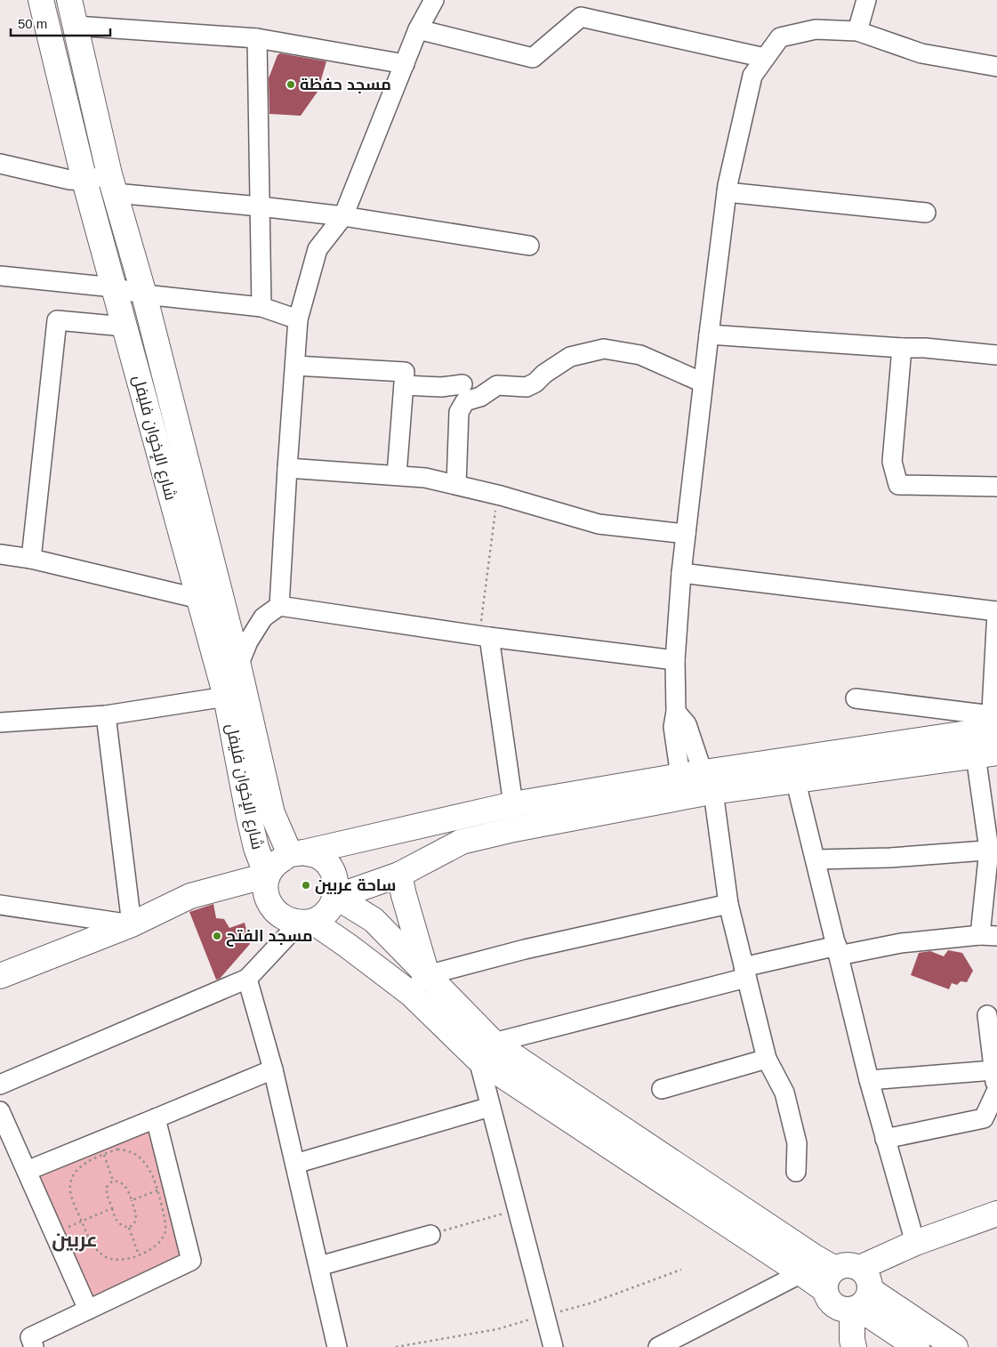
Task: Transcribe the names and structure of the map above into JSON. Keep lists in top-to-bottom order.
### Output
{
  "streets": {
    "main road": ["شارع الإخوان فليفل"]
  },
  "districts": ["عربين"],
  "places": ["مسجد حفظة", "ساحة عربين", "مسجد الفتح"],
  "scale_bar": "50 m"
}
